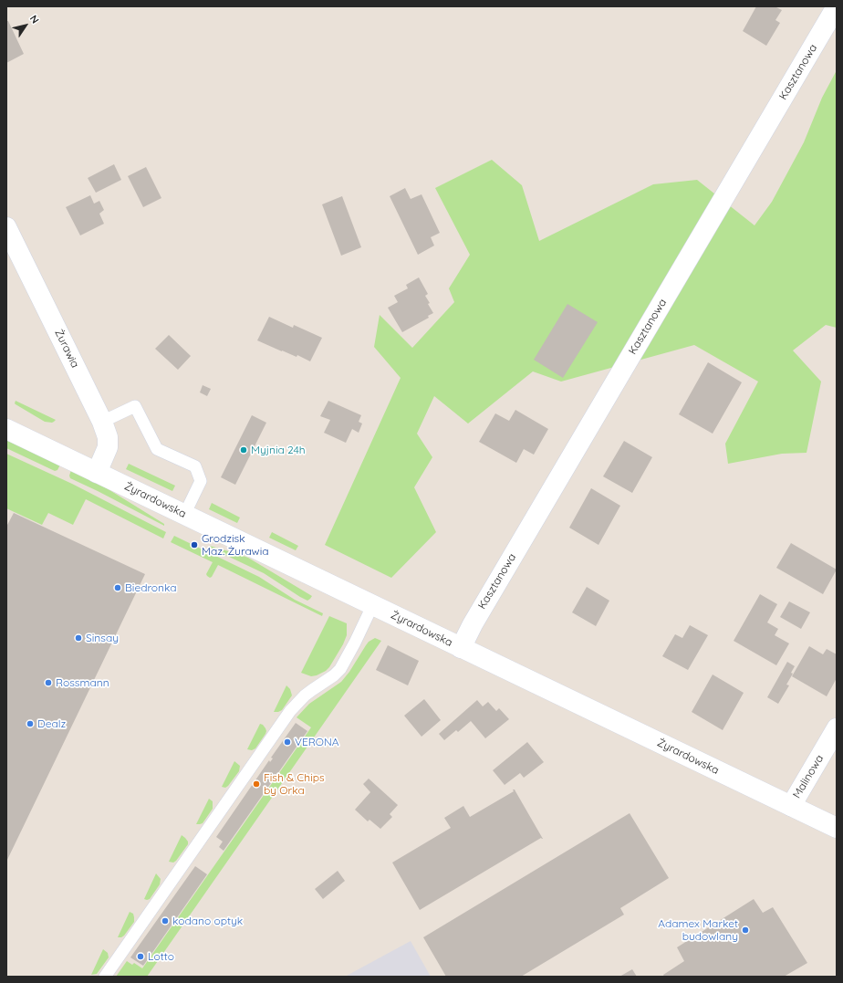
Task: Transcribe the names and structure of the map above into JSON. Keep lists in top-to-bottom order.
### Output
{
  "streets": {
    "street": [
      "Kasztanowa",
      "Żurawia",
      "Żyrardowska",
      "Malinowa"
    ]
  },
  "crossings": [
    ["Kasztanowa", "Żyrardowska"],
    ["Żurawia", "Żyrardowska"],
    ["Żyrardowska", "Malinowa"]
  ],
  "places": [
    "Myjnia 24h",
    "Grodzisk Maz. Żurawia",
    "Biedronka",
    "Sinsay",
    "Rossmann",
    "Dealz",
    "VERONA",
    "Fish & Chips by Orka",
    "kodano optyk",
    "Adamex Market budowlany",
    "Lotto"
  ],
  "north": "top right"
}
